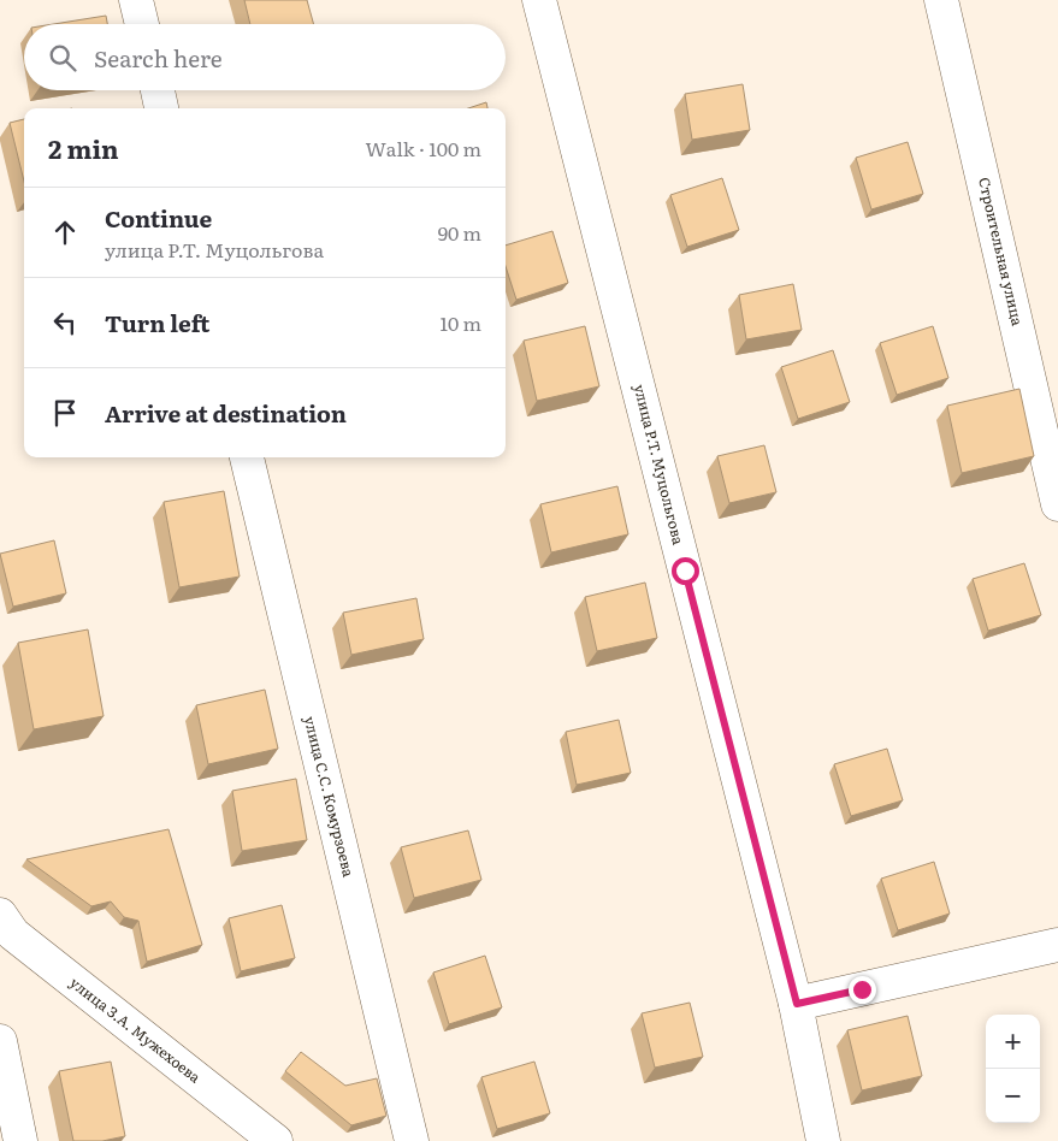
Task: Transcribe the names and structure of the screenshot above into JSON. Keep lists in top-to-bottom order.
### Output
{
  "streets": {
    "street": [
      "Строительная улица",
      "улица Р.Т. Муцольгова",
      "улица С.С. Комурзоева",
      "улица З.А. Мужехоева"
    ]
  },
  "page": {
    "search": "Search here",
    "heading": ["2 min", "Walk · 100 m"],
    "list": [
      ["Continue", "улица Р.Т. Муцольгова", "90 m"],
      ["Turn left", "10 m"],
      "Arrive at destination"
    ],
    "map_buttons": ["+", "−"]
  }
}
